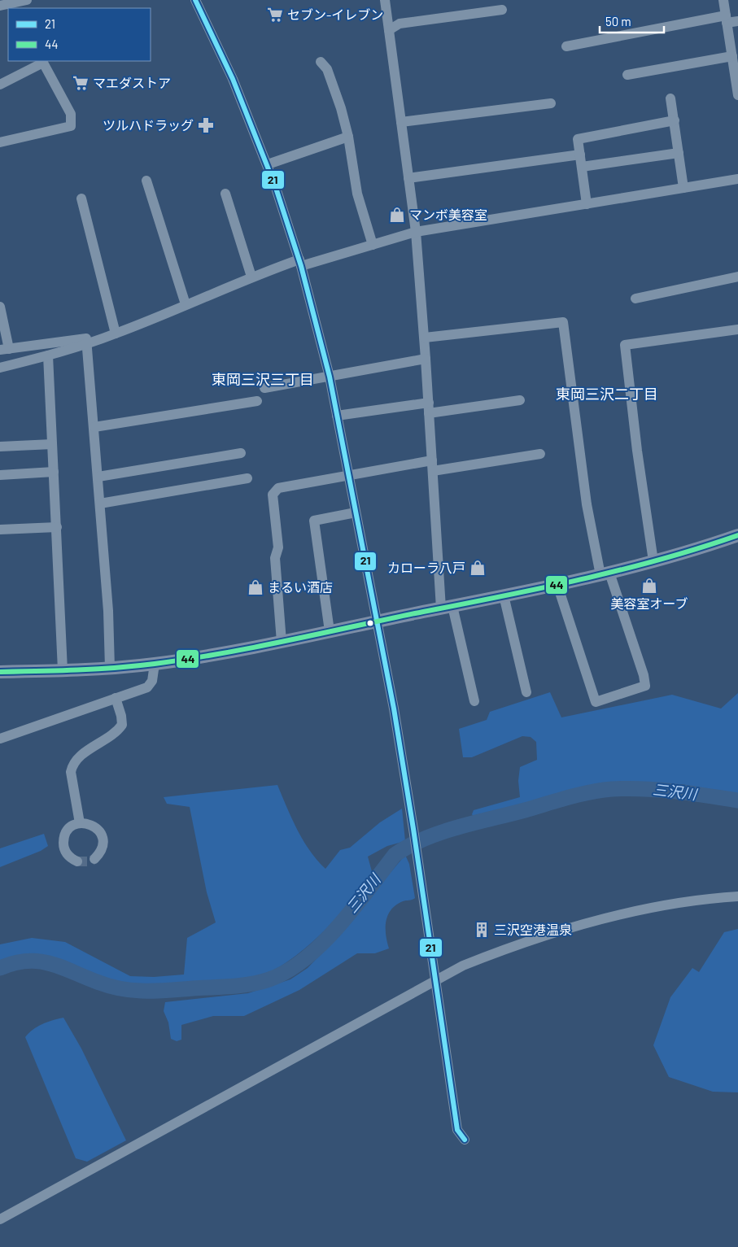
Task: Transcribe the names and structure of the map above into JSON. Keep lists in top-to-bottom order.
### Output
{
  "districts": ["東岡三沢三丁目", "東岡三沢二丁目"],
  "water": ["三沢川"],
  "places": {
    "supermarket": ["セブン-イレブン", "マエダストア"],
    "pharmacy": ["ツルハドラッグ"],
    "shop": [
      "マンボ美容室",
      "カローラ八戸",
      "美容室オーブ",
      "まるい酒店"
    ],
    "building": ["三沢空港温泉"]
  },
  "lines": ["transit line 21", "transit line 44"],
  "legend": ["21", "44"],
  "scale_bar": "50 m"
}
